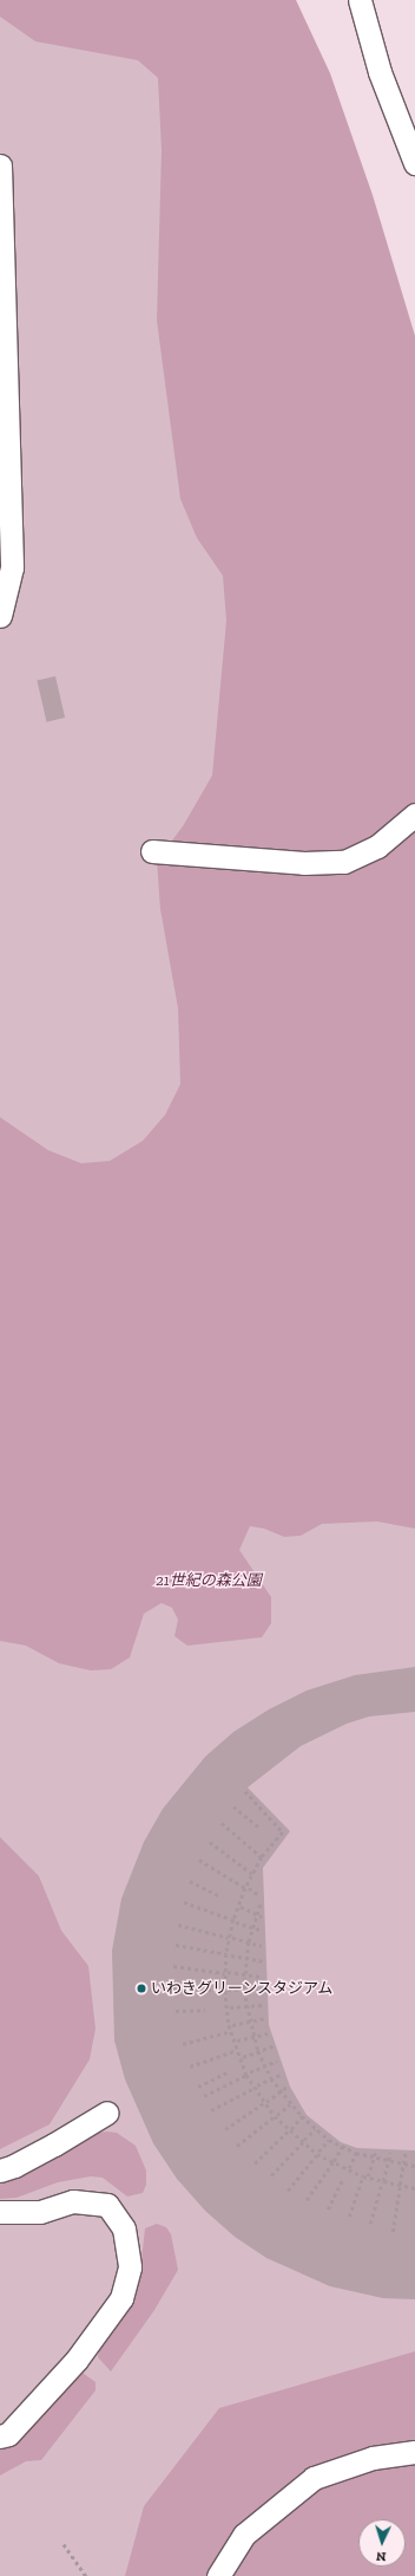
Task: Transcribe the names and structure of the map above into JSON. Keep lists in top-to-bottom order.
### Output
{
  "parks": ["21世紀の森公園"],
  "places": ["いわきグリーンスタジアム"],
  "north": "bottom"
}
